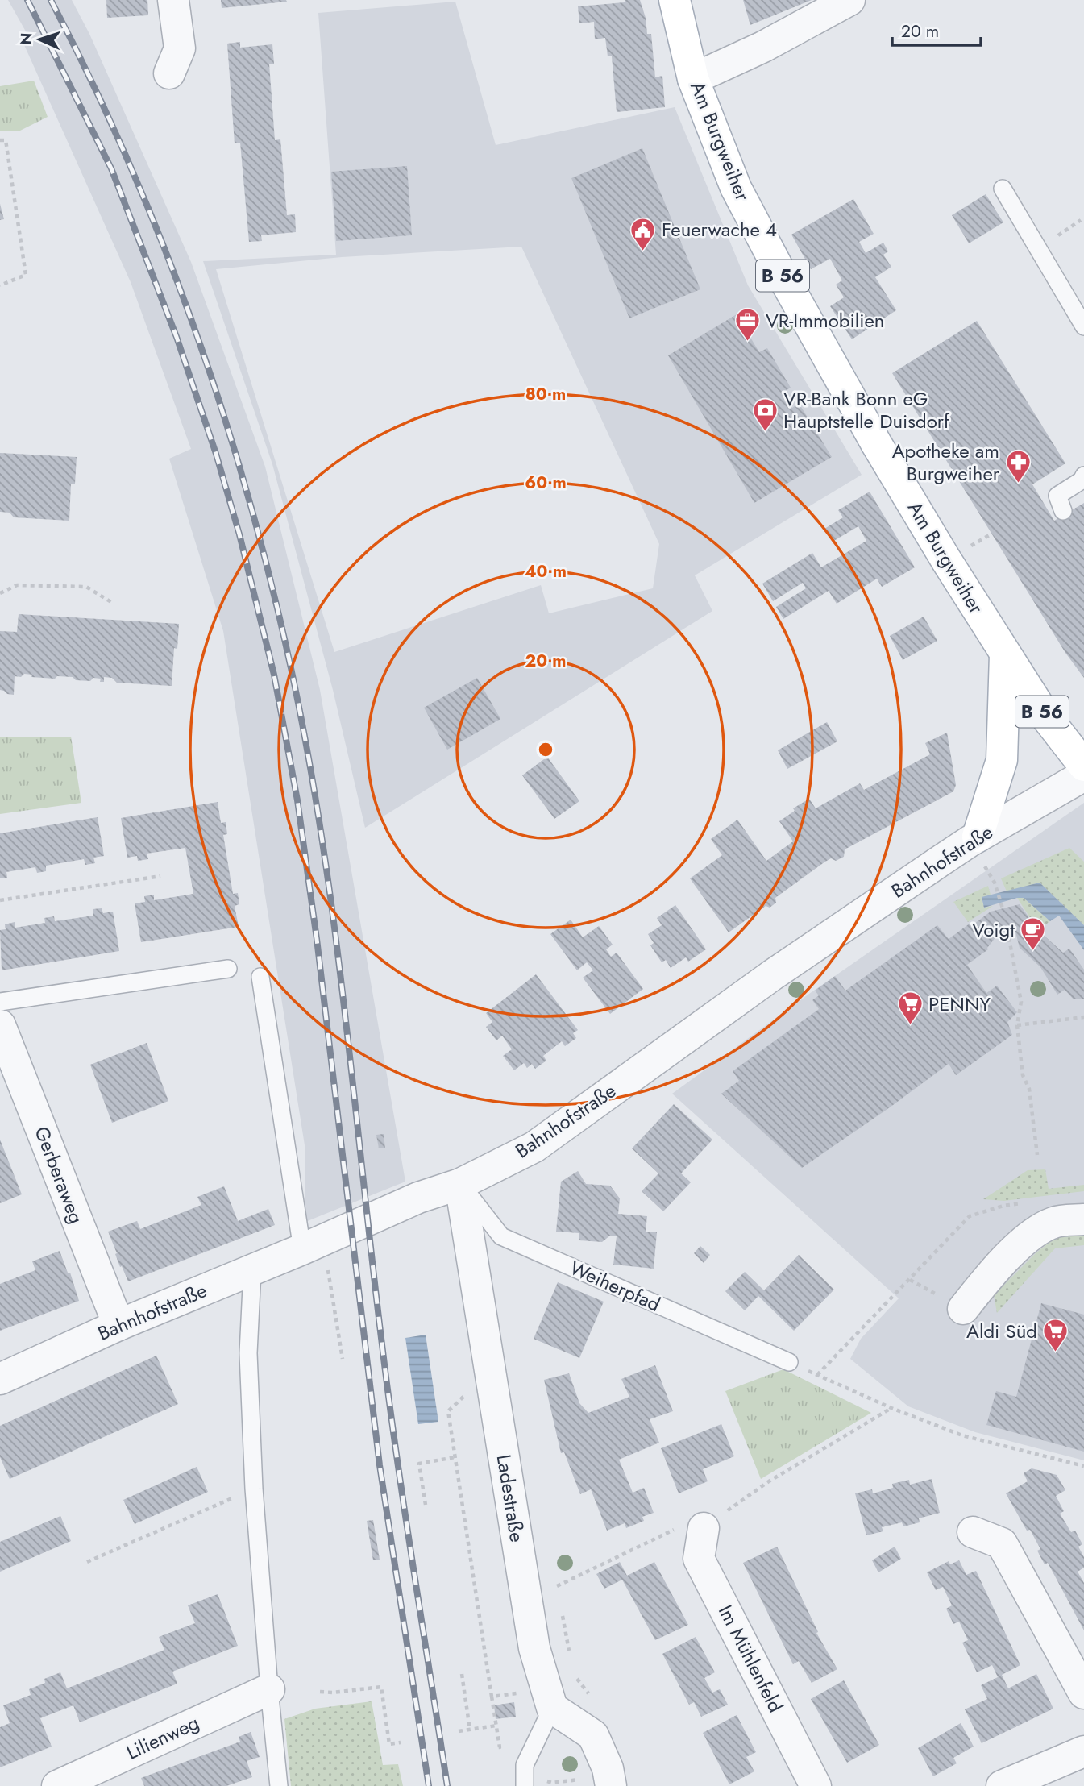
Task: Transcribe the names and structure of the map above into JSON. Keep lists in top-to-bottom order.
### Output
{
  "streets": {
    "main road": ["Am Burgweiher", "B 56"],
    "street": [
      "Bahnhofstraße",
      "Gerberaweg",
      "Ladestraße",
      "Im Mühlenfeld",
      "Lilienweg"
    ],
    "lane": ["Weiherpfad"]
  },
  "crossings": [
    ["Bahnhofstraße", "Gerberaweg"],
    ["Bahnhofstraße", "Weiherpfad"],
    ["Bahnhofstraße", "Ladestraße"],
    ["Weiherpfad", "Ladestraße"]
  ],
  "places": {
    "public building": ["Feuerwache 4"],
    "office": ["VR-Immobilien"],
    "bank": ["VR-Bank Bonn eG Hauptstelle Duisdorf"],
    "pharmacy": ["Apotheke am Burgweiher"],
    "cafe": ["Voigt"],
    "supermarket": ["PENNY", "Aldi Süd"]
  },
  "scale_bar": "20 m",
  "north": "left",
  "rings": [
    "80 m",
    "60 m",
    "40 m",
    "20 m"
  ]
}
